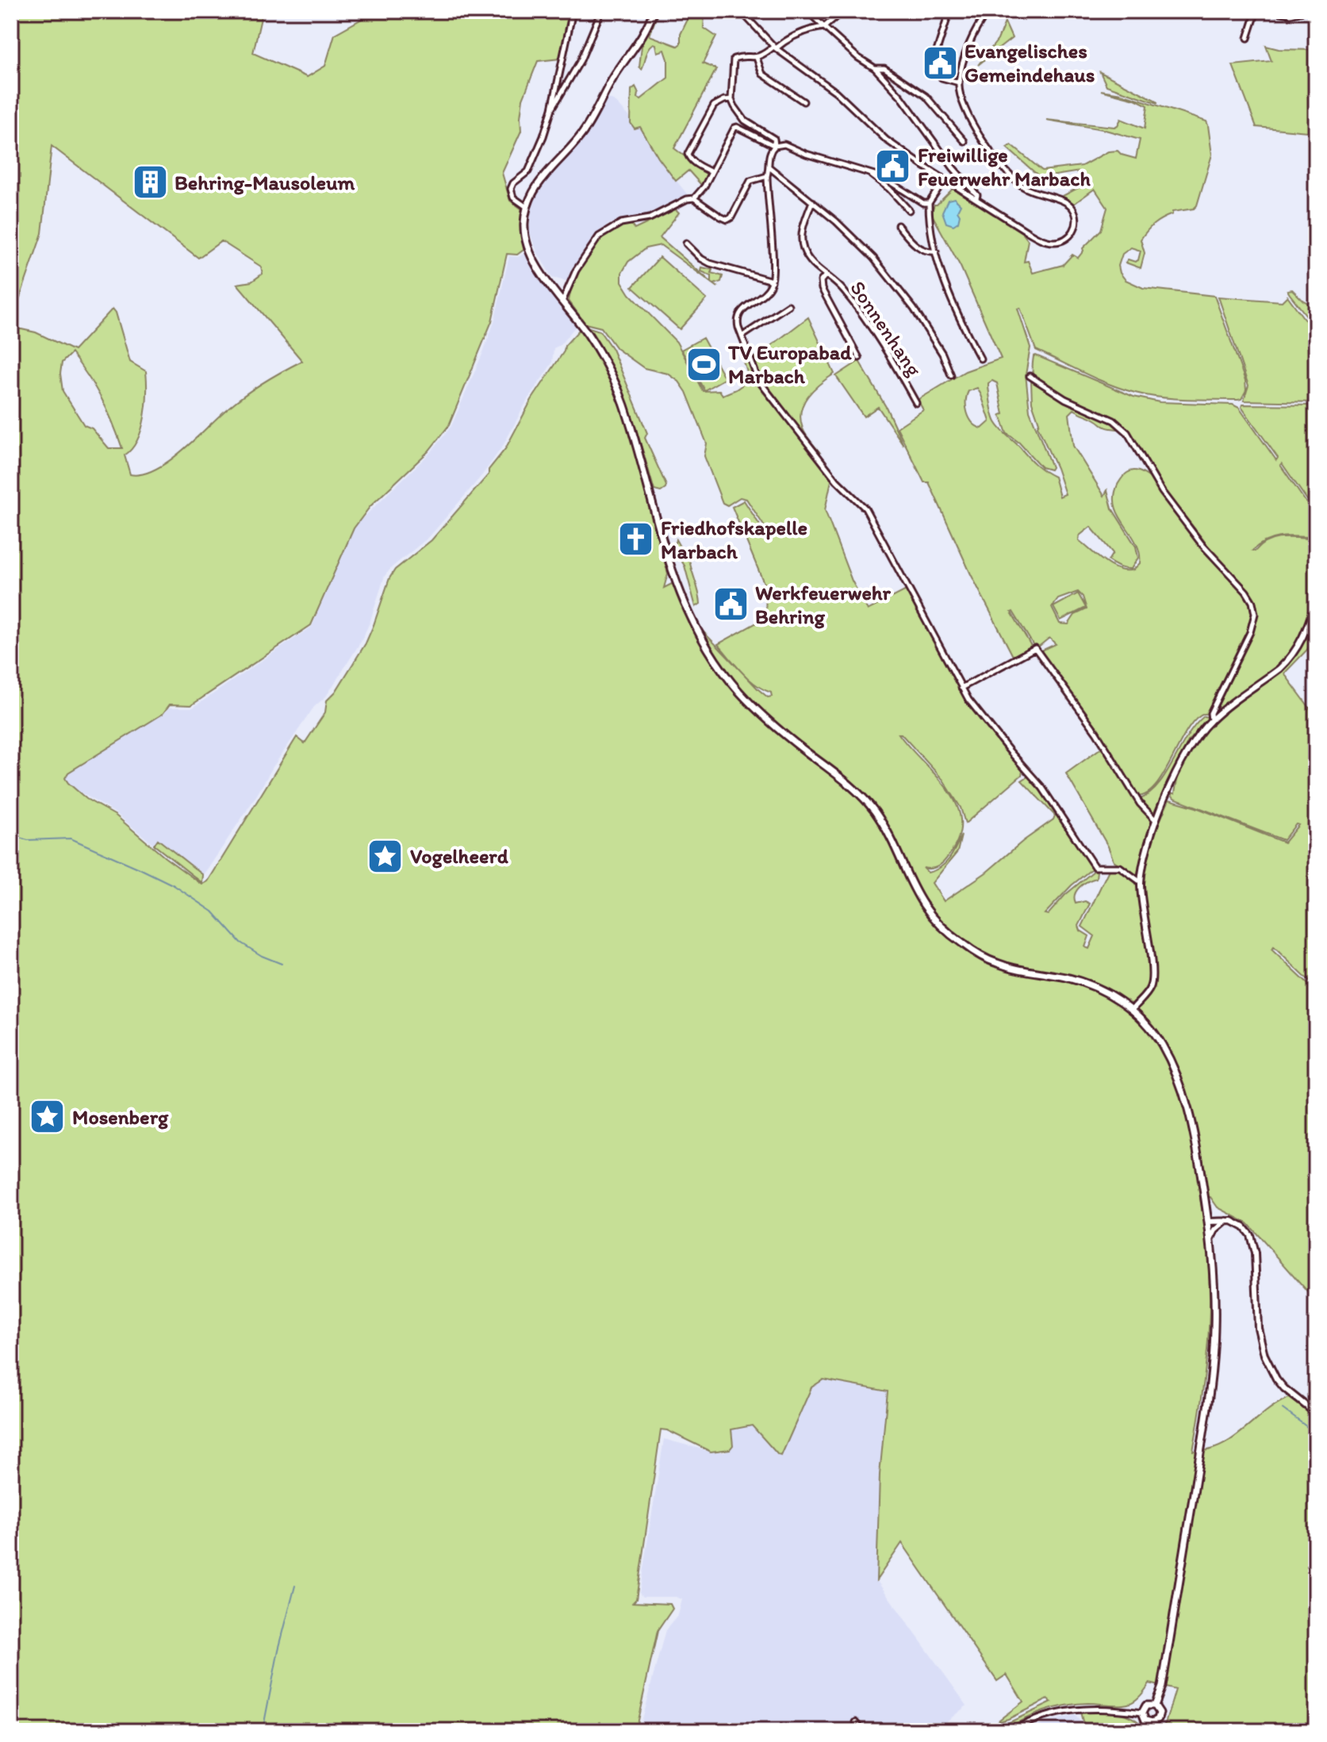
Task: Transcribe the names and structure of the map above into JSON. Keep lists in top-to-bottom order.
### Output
{
  "streets": {
    "street": ["Sonnenhang"]
  },
  "places": {
    "public building": ["Evangelisches Gemeindehaus", "Freiwillige Feuerwehr Marbach", "Werkfeuerwehr Behring"],
    "building": ["Behring-Mausoleum"],
    "sports": ["TV Europabad Marbach"],
    "church": ["Friedhofskapelle Marbach"],
    "place": ["Vogelheerd", "Mosenberg"]
  }
}
